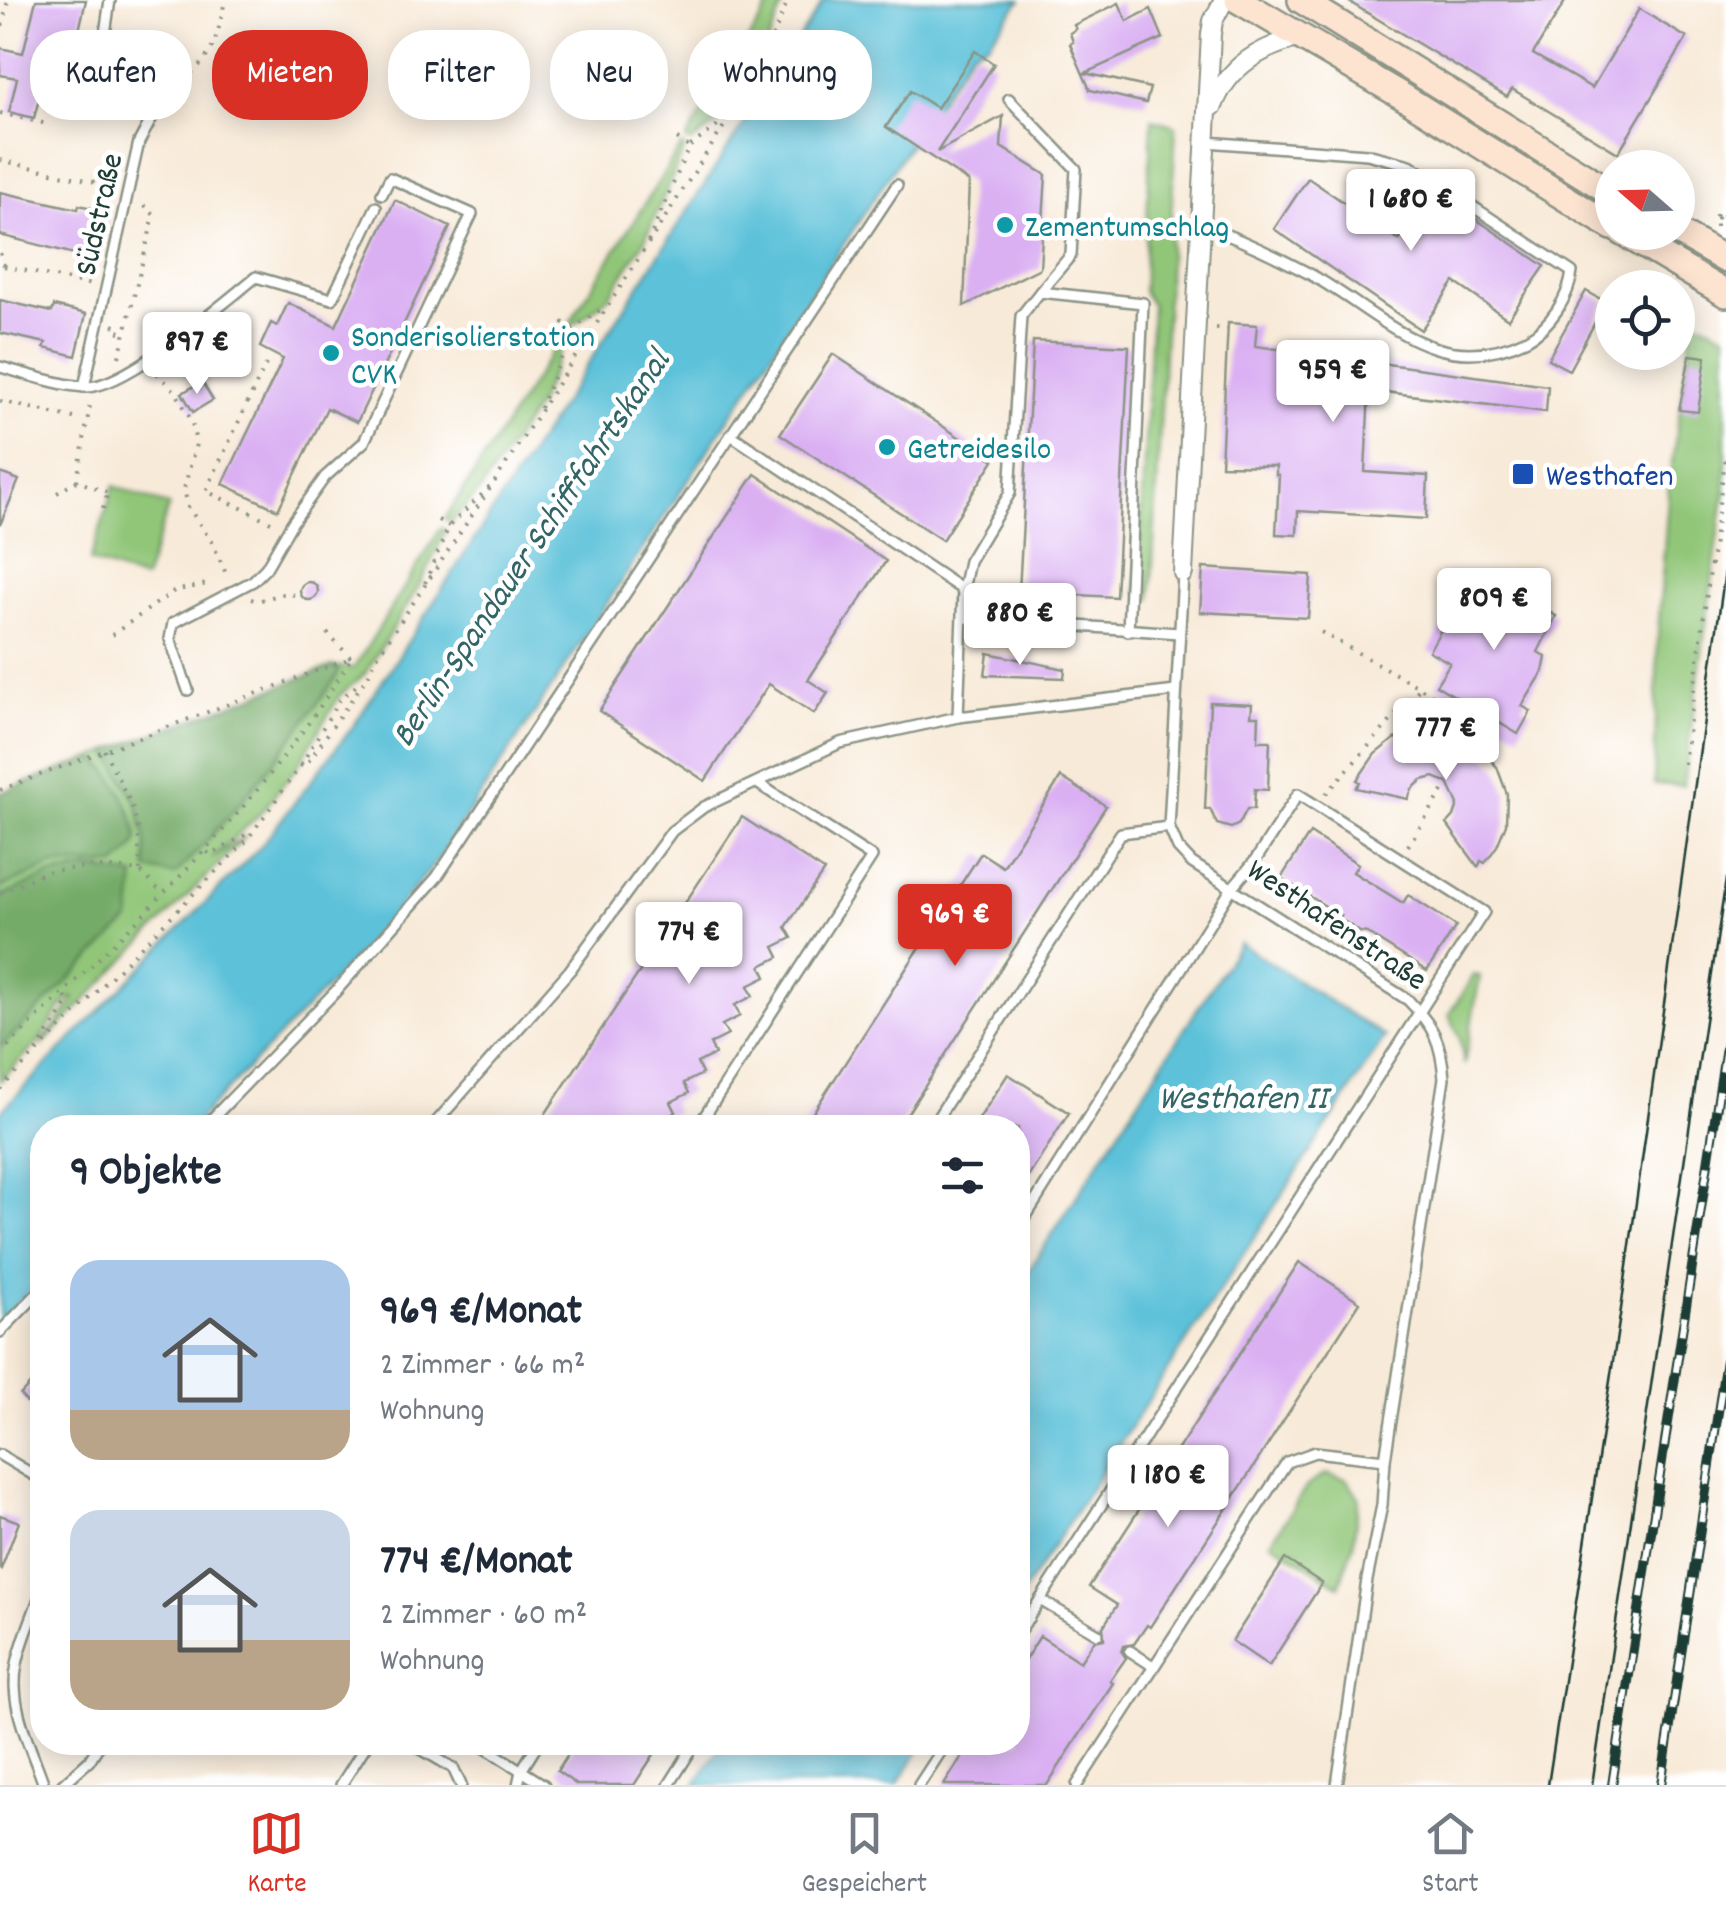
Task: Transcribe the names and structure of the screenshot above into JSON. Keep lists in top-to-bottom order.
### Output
{
  "streets": {
    "lane": ["Südstraße", "Westhafenstraße"]
  },
  "water": ["Berlin-Spandauer Schifffahrtskanal", "Westhafen II"],
  "places": {
    "other": ["Zementumschlag", "Sonderisolierstation CVK", "Getreidesilo"],
    "transit": ["Westhafen"]
  },
  "north": "left",
  "page": {
    "chip": [
      "Kaufen",
      "Mieten",
      "Filter",
      "Neu",
      "Wohnung"
    ],
    "price": [
      "1 680 €",
      "897 €",
      "959 €",
      "809 €",
      "880 €",
      "777 €",
      "969 €",
      "774 €",
      "1 180 €"
    ],
    "heading": "9 Objekte",
    "list": [
      {
        "name": "969 €/Monat",
        "note": "2 Zimmer · 66 m² · Wohnung"
      },
      {
        "name": "774 €/Monat",
        "note": "2 Zimmer · 60 m² · Wohnung"
      }
    ],
    "tabs": ["Karte", "Gespeichert", "Start"]
  }
}
